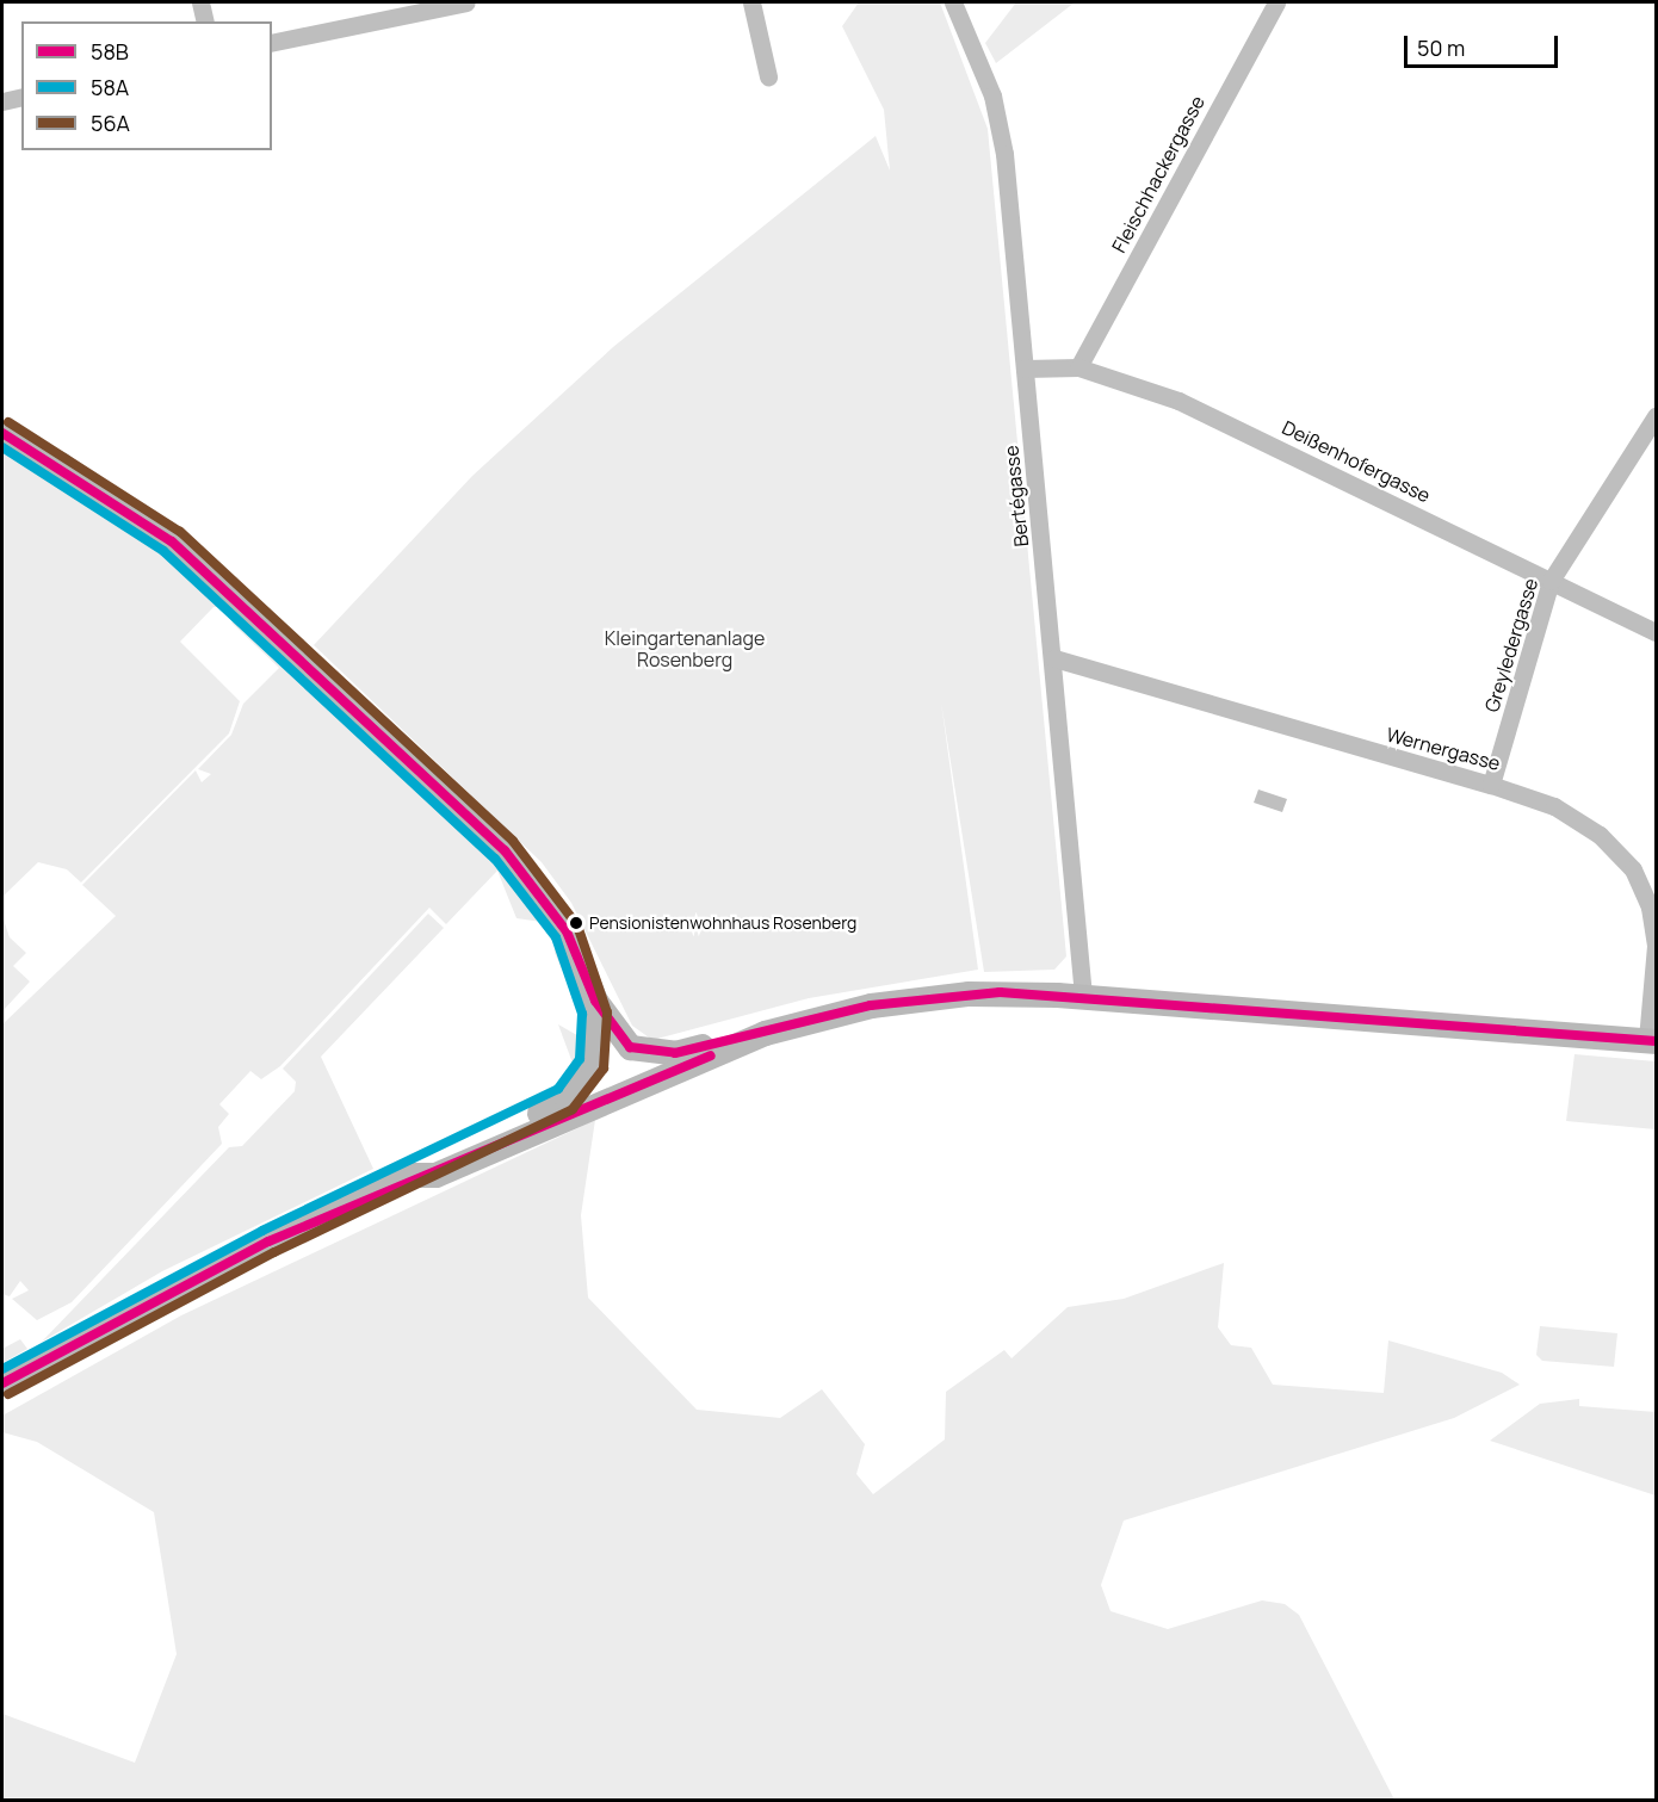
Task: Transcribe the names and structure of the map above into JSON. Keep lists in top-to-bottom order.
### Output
{
  "streets": {
    "street": [
      "Fleischhackergasse",
      "Deißenhofergasse",
      "Bertégasse",
      "Greyledergasse",
      "Wernergasse"
    ]
  },
  "crossings": [
    ["Fleischhackergasse", "Deißenhofergasse"],
    ["Deißenhofergasse", "Bertégasse"],
    ["Deißenhofergasse", "Greyledergasse"],
    ["Bertégasse", "Wernergasse"],
    ["Greyledergasse", "Wernergasse"]
  ],
  "parks": ["Kleingartenanlage Rosenberg"],
  "places": ["Pensionistenwohnhaus Rosenberg"],
  "lines": ["transit line 56A", "transit line 58B", "transit line 58A"],
  "legend": ["58B", "58A", "56A"],
  "scale_bar": "50 m"
}
